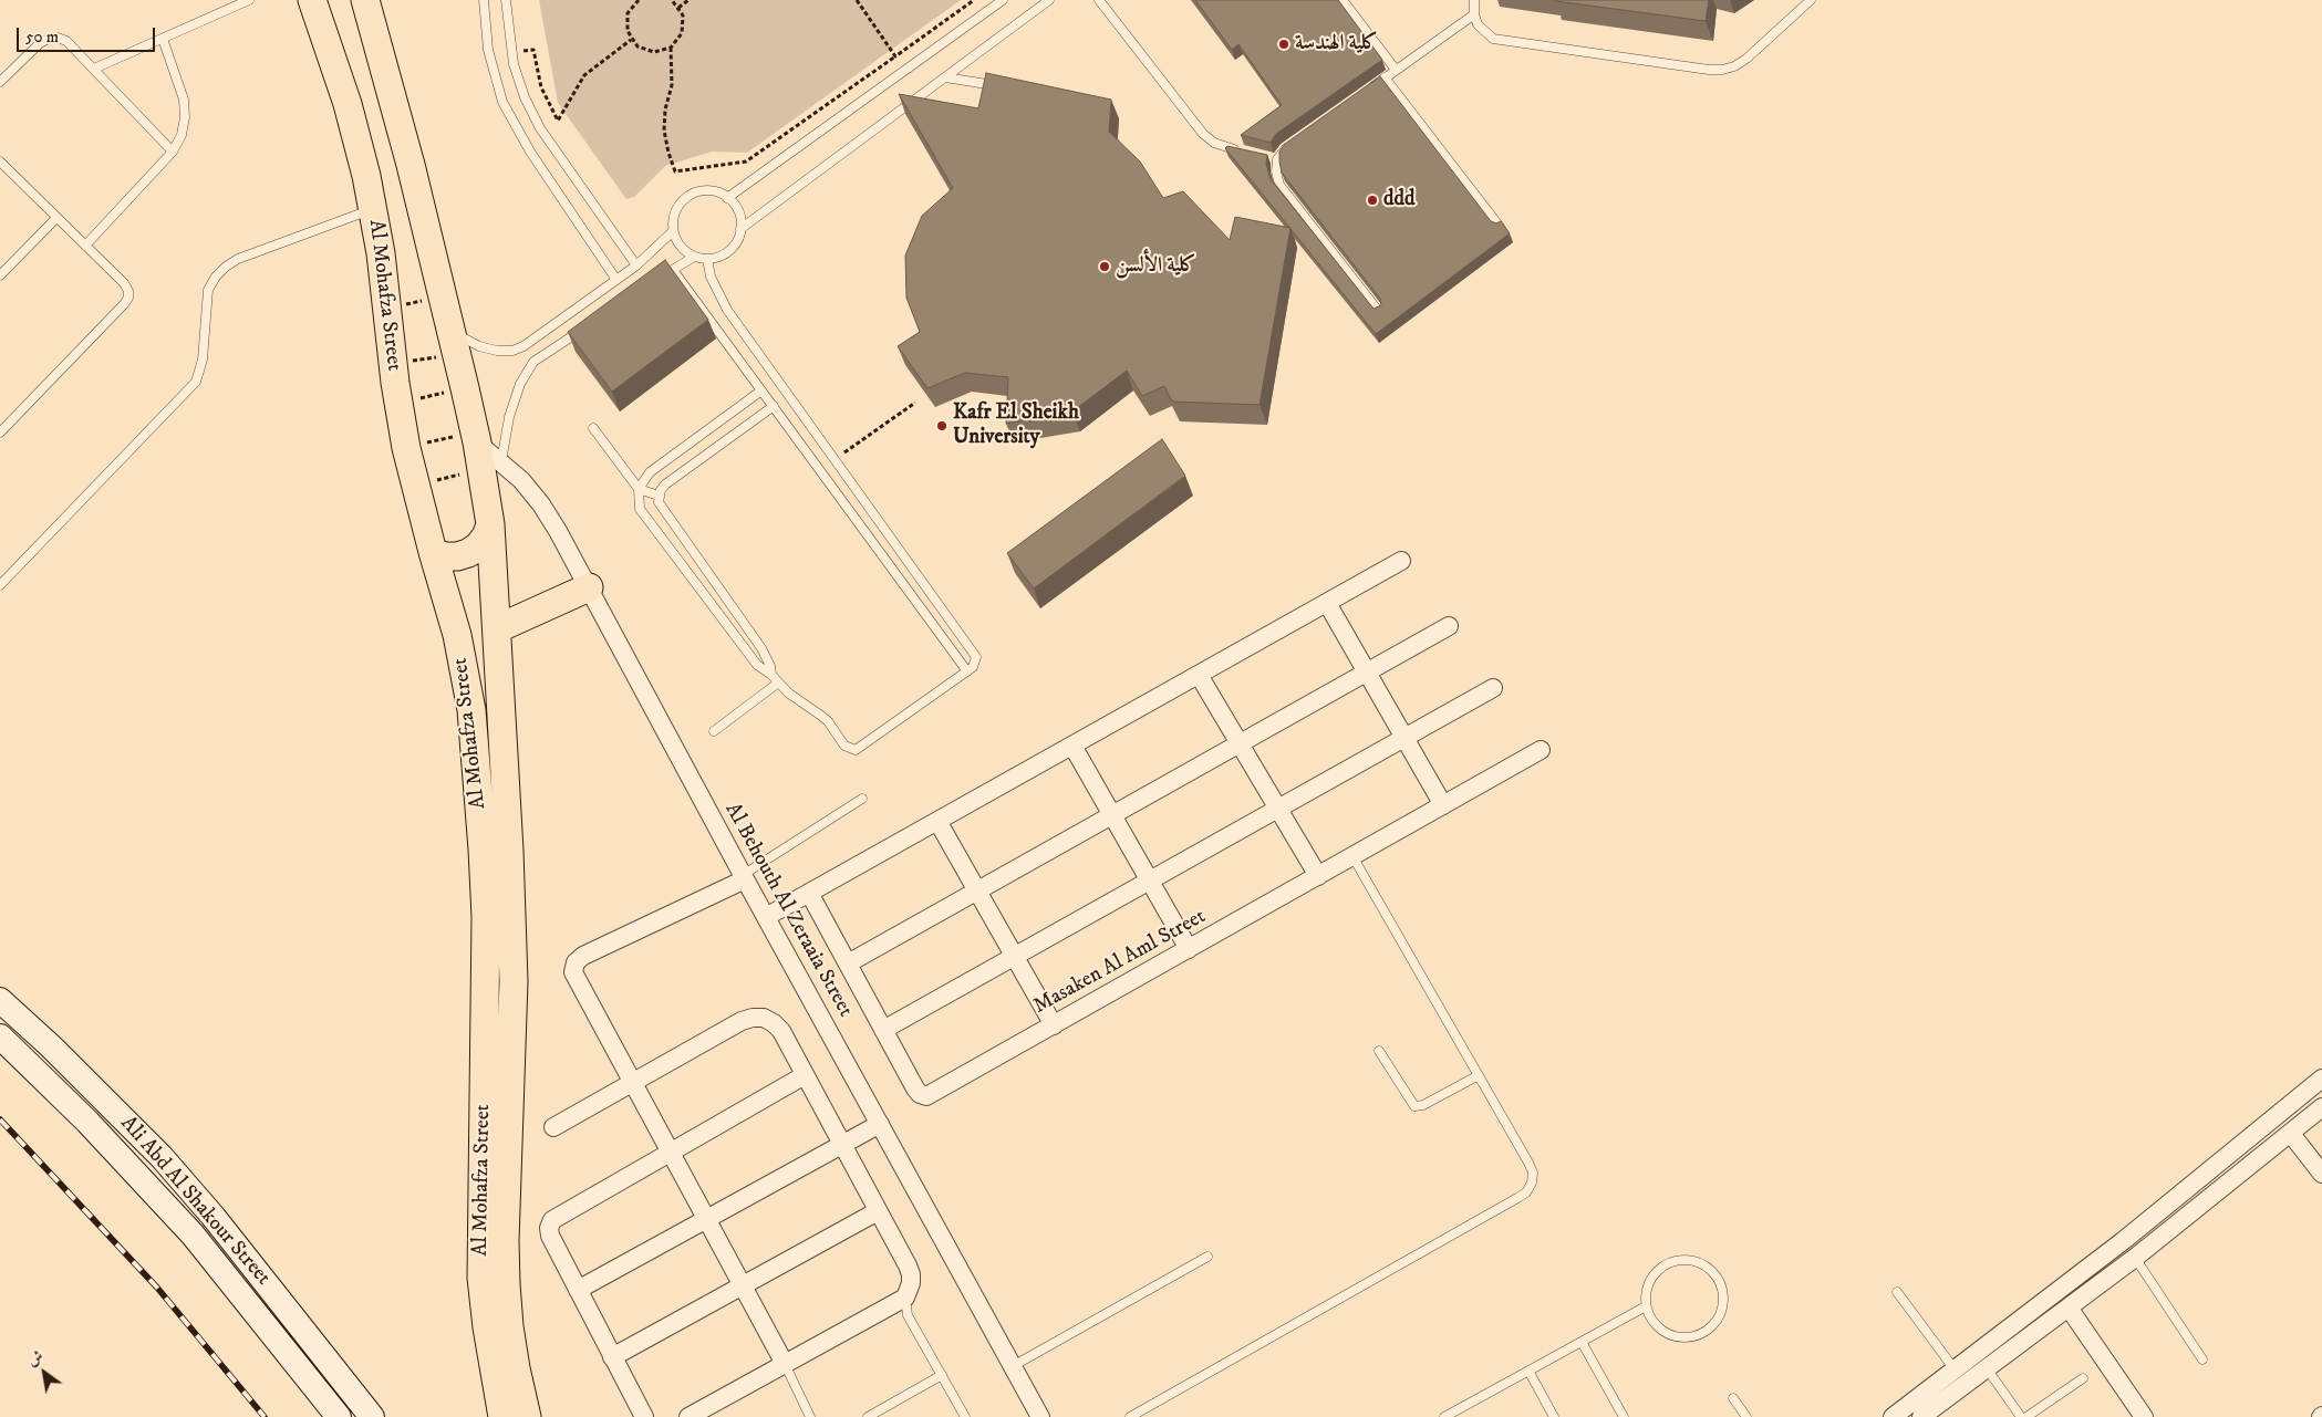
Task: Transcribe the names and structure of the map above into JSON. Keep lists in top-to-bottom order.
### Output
{
  "streets": {
    "main road": ["Al Mohafza Street", "Ali Abd Al Shakour Street"],
    "street": ["Al Behouth Al Zeraaia Street", "Masaken Al Aml Street"]
  },
  "crossings": [
    ["Al Mohafza Street", "Al Behouth Al Zeraaia Street"]
  ],
  "places": [
    "كلية الهندسة",
    "ddd",
    "كلية الألسن",
    "Kafr El Sheikh University"
  ],
  "scale_bar": "50 m",
  "north": "top left"
}
